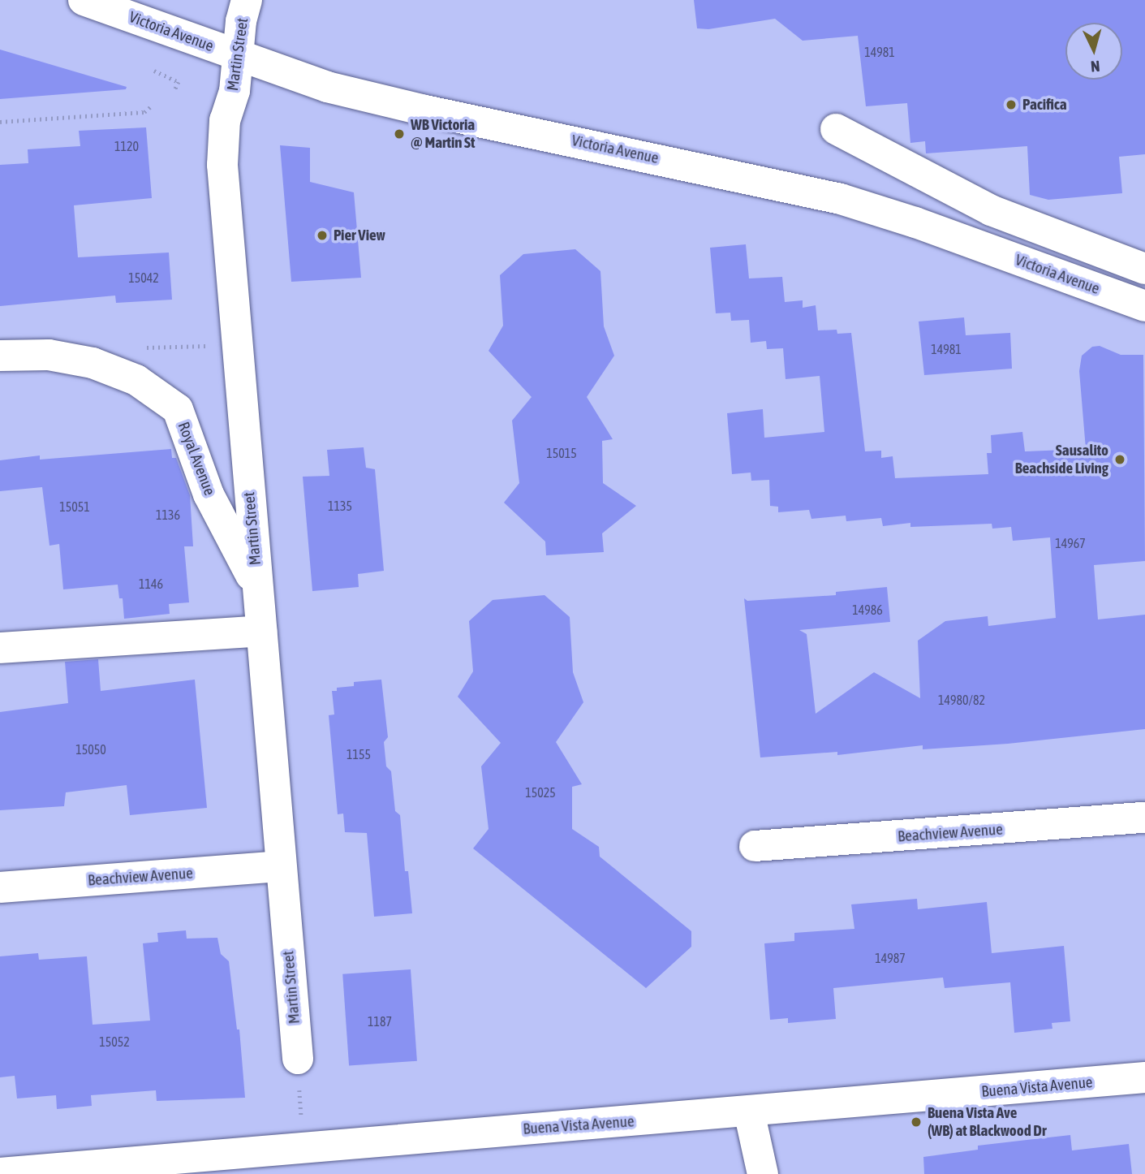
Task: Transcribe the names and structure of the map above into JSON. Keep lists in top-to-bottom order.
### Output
{
  "streets": {
    "street": [
      "Victoria Avenue",
      "Martin Street",
      "Royal Avenue",
      "Beachview Avenue",
      "Buena Vista Avenue"
    ]
  },
  "crossings": [
    ["Victoria Avenue", "Martin Street"],
    ["Martin Street", "Royal Avenue"],
    ["Martin Street", "Beachview Avenue"]
  ],
  "places": [
    "Pacifica",
    "WB Victoria @ Martin St",
    "Pier View",
    "Sausalito Beachside Living",
    "Buena Vista Ave (WB) at Blackwood Dr"
  ],
  "house_numbers": [
    "14981",
    "1120",
    "15042",
    "14981",
    "15015",
    "1135",
    "15051",
    "1136",
    "14967",
    "1146",
    "14986",
    "14980/82",
    "15050",
    "1155",
    "15025",
    "14987",
    "1187",
    "15052"
  ],
  "north": "bottom"
}
